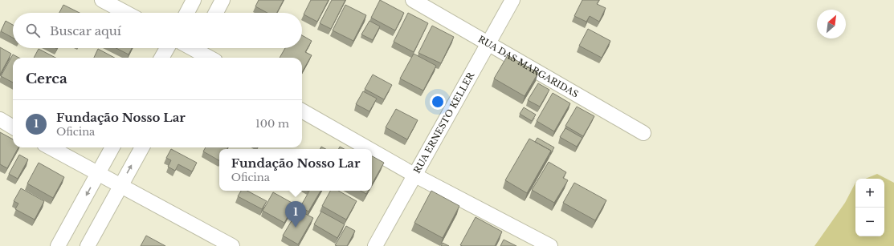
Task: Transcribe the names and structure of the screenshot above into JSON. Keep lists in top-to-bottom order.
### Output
{
  "streets": {
    "street": ["RUA DAS MARGARIDAS", "RUA ERNESTO KELLER"]
  },
  "crossings": [
    ["RUA DAS MARGARIDAS", "RUA ERNESTO KELLER"]
  ],
  "north": "top right",
  "page": {
    "search": "Buscar aquí",
    "heading": "Cerca",
    "list": [
      {
        "mark": "1",
        "name": "Fundação Nosso Lar",
        "note": "Oficina",
        "value": "100 m"
      }
    ],
    "popup": ["Fundação Nosso Lar", "Oficina"],
    "map_buttons": ["+", "−"],
    "pins": "1"
  }
}
